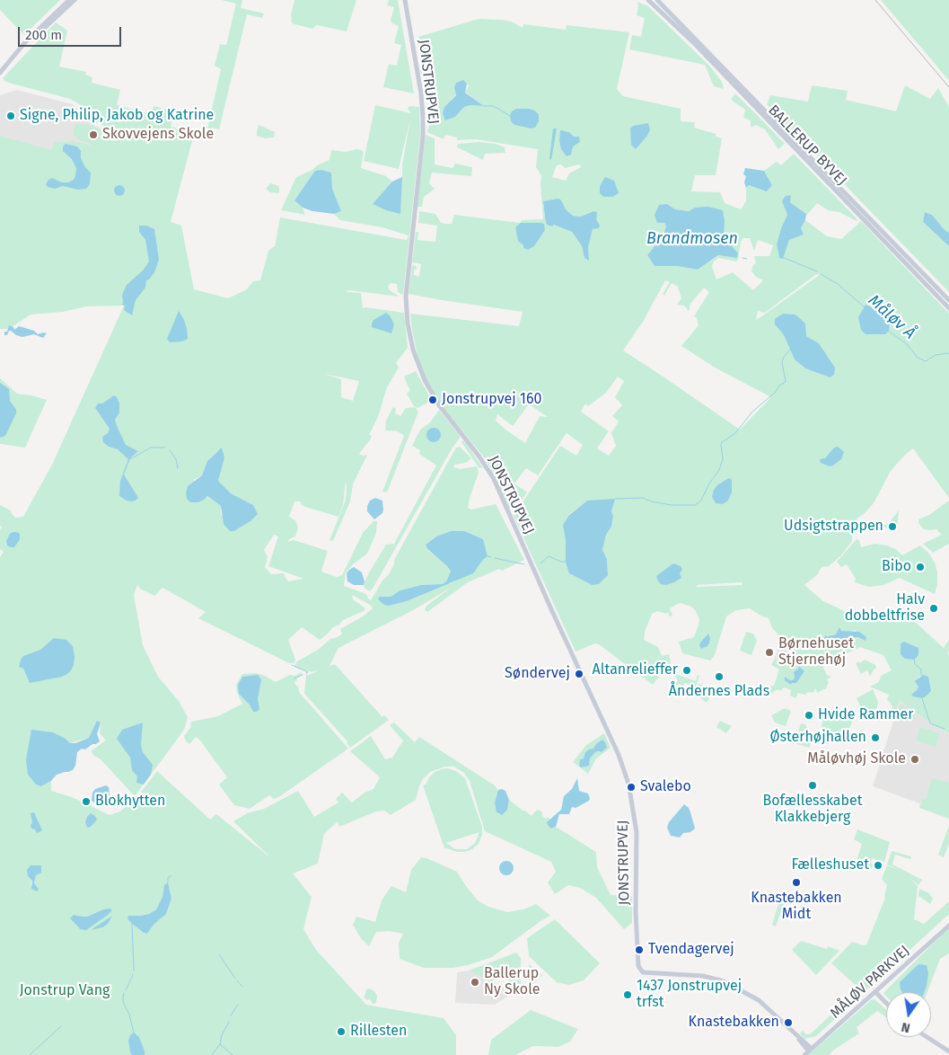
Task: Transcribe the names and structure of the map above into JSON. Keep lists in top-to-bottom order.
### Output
{
  "streets": {
    "street": ["JONSTRUPVEJ", "BALLERUP BYVEJ", "MÅLØV PARKVEJ"]
  },
  "crossings": [
    ["JONSTRUPVEJ", "MÅLØV PARKVEJ"]
  ],
  "water": ["Brandmosen", "Måløv Å"],
  "parks": ["Jonstrup Vang"],
  "places": [
    "Signe, Philip, Jakob og Katrine",
    "Skovvejens Skole",
    "Jonstrupvej 160",
    "Udsigtstrappen",
    "Bibo",
    "Halv dobbeltfrise",
    "Børnehuset Stjernehøj",
    "Altanrelieffer",
    "Søndervej",
    "Åndernes Plads",
    "Hvide Rammer",
    "Østerhøjhallen",
    "Måløvhøj Skole",
    "Bofællesskabet Klakkebjerg",
    "Svalebo",
    "Blokhytten",
    "Fælleshuset",
    "Knastebakken Midt",
    "Tvendagervej",
    "Ballerup Ny Skole",
    "1437 Jonstrupvej trfst",
    "Knastebakken",
    "Rillesten"
  ],
  "scale_bar": "200 m",
  "north": "bottom"
}
